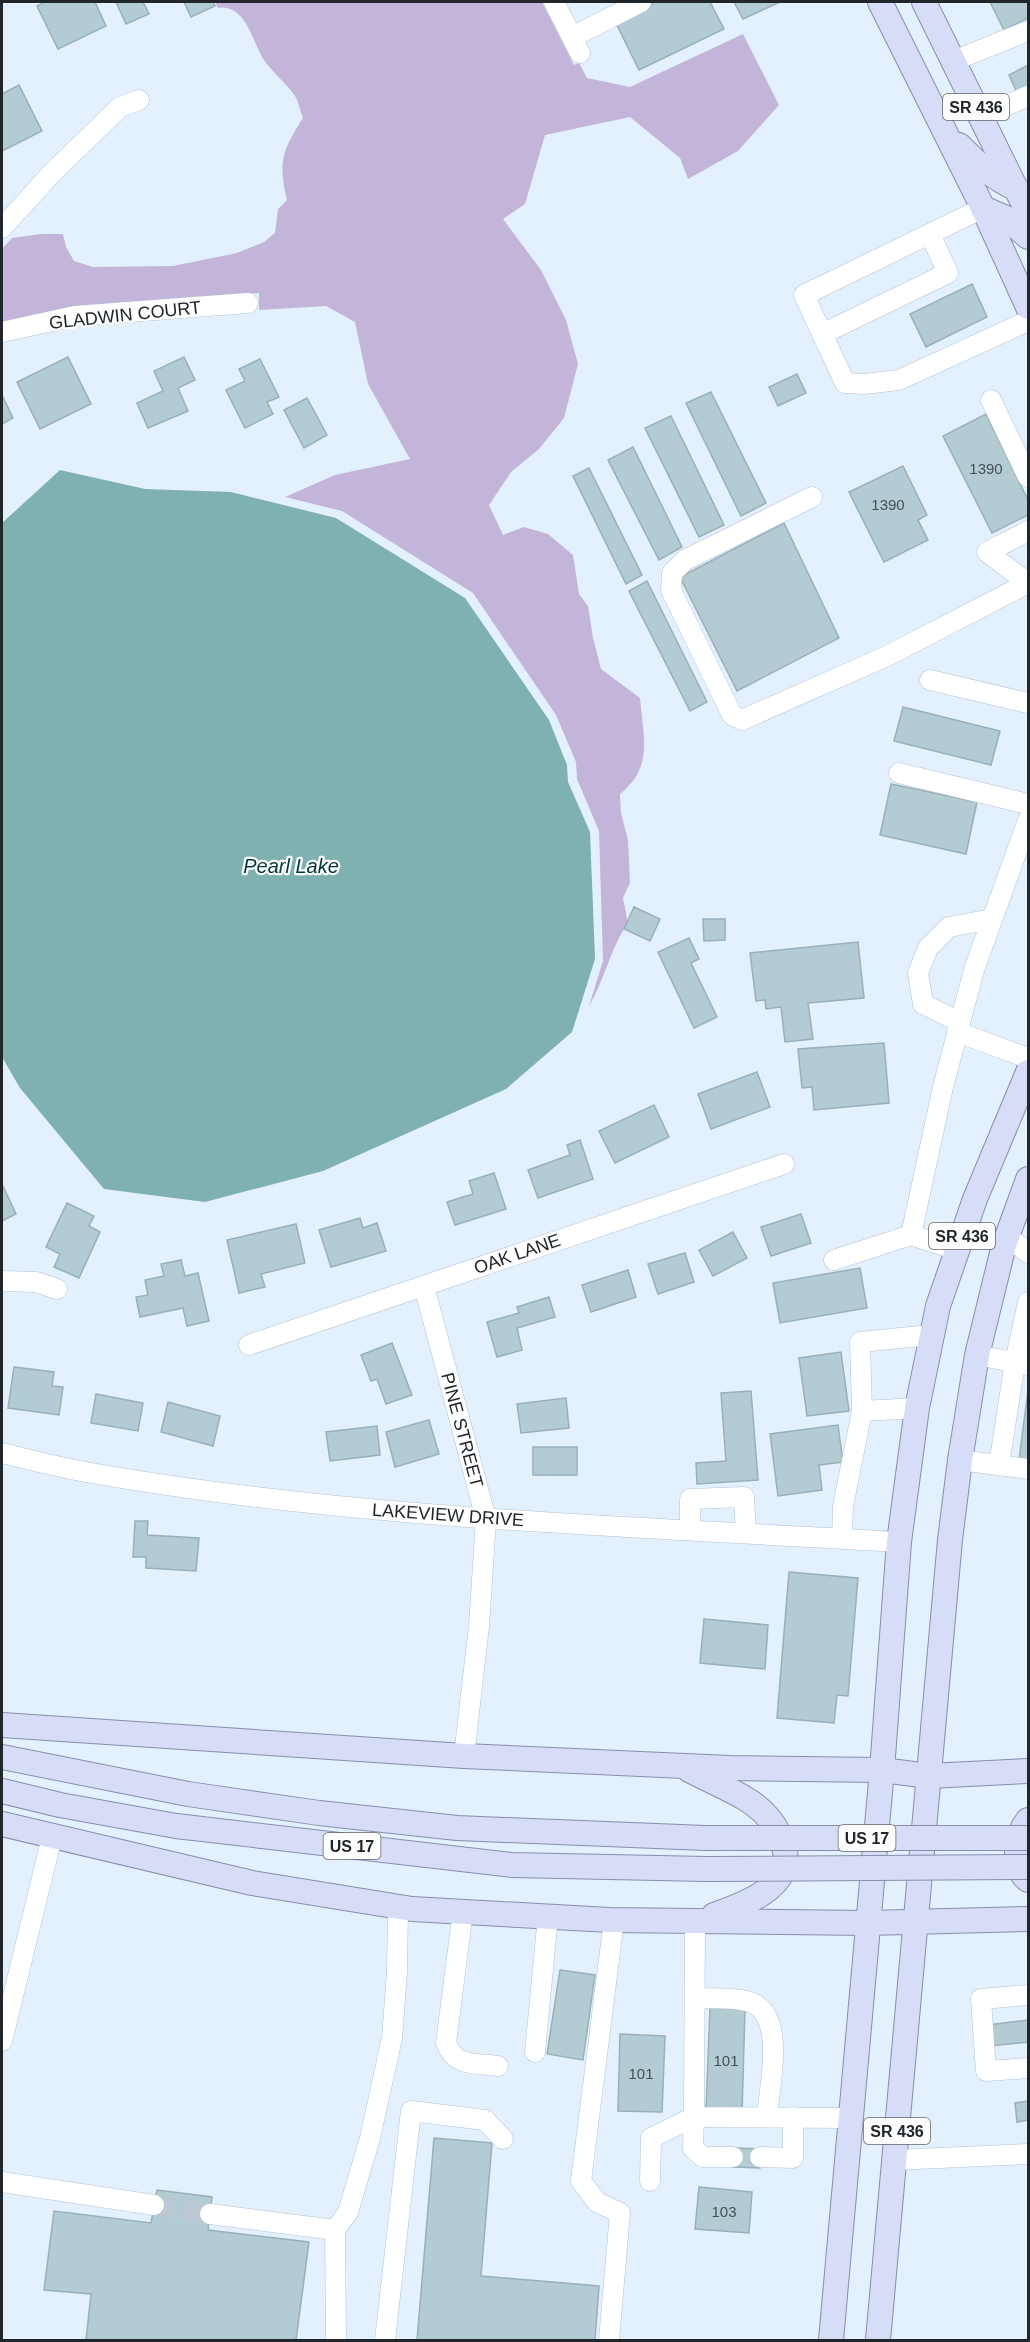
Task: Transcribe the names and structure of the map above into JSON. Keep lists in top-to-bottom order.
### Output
{
  "streets": {
    "main road": ["SR 436", "US 17"],
    "street": [
      "GLADWIN COURT",
      "OAK LANE",
      "PINE STREET",
      "LAKEVIEW DRIVE"
    ]
  },
  "crossings": [
    ["SR 436", "LAKEVIEW DRIVE"],
    ["OAK LANE", "PINE STREET"],
    ["PINE STREET", "LAKEVIEW DRIVE"]
  ],
  "water": ["Pearl Lake"],
  "house_numbers": [
    "1390",
    "1390",
    "101",
    "101",
    "103"
  ]
}
